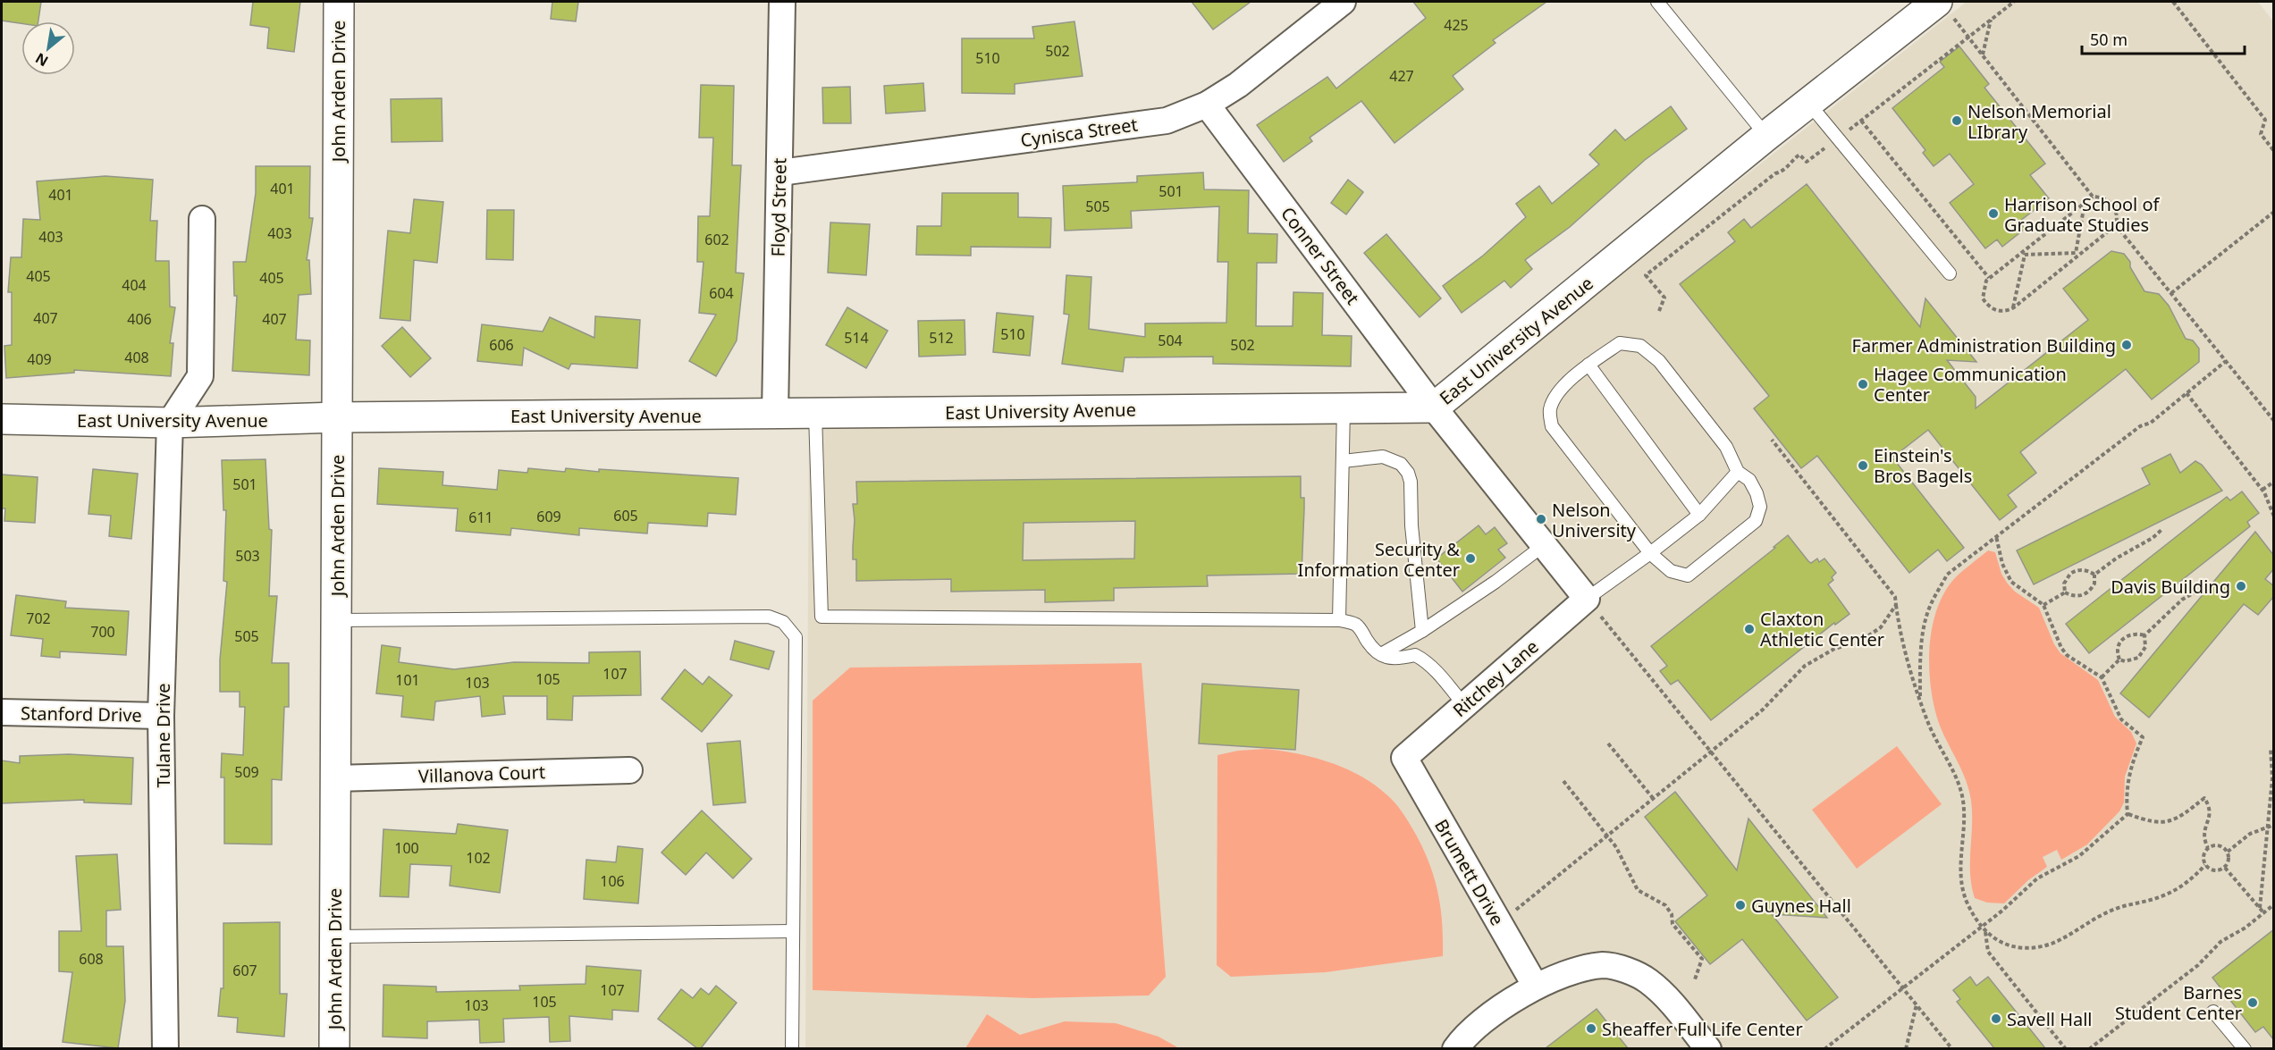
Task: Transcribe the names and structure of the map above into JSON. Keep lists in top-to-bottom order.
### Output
{
  "streets": {
    "street": [
      "John Arden Drive",
      "Cynisca Street",
      "Floyd Street",
      "Conner Street",
      "East University Avenue",
      "Ritchey Lane",
      "Stanford Drive",
      "Tulane Drive",
      "Villanova Court",
      "Brumett Drive"
    ]
  },
  "crossings": [
    ["John Arden Drive", "East University Avenue"],
    ["John Arden Drive", "Villanova Court"],
    ["Cynisca Street", "Floyd Street"],
    ["Cynisca Street", "Conner Street"],
    ["Floyd Street", "East University Avenue"],
    ["Conner Street", "East University Avenue"],
    ["Conner Street", "Ritchey Lane"],
    ["East University Avenue", "Tulane Drive"],
    ["Ritchey Lane", "Brumett Drive"],
    ["Stanford Drive", "Tulane Drive"]
  ],
  "places": [
    "Nelson Memorial LIbrary",
    "Harrison School of Graduate Studies",
    "Farmer Administration Building",
    "Hagee Communication Center",
    "Einstein's Bros Bagels",
    "Nelson University",
    "Security & Information Center",
    "Davis Building",
    "Claxton Athletic Center",
    "Guynes Hall",
    "Barnes Student Center",
    "Savell Hall",
    "Sheaffer Full Life Center"
  ],
  "house_numbers": [
    "425",
    "502",
    "510",
    "427",
    "401",
    "501",
    "401",
    "505",
    "403",
    "403",
    "602",
    "405",
    "405",
    "404",
    "604",
    "407",
    "406",
    "407",
    "510",
    "514",
    "512",
    "504",
    "606",
    "502",
    "408",
    "409",
    "501",
    "605",
    "609",
    "611",
    "503",
    "702",
    "700",
    "505",
    "107",
    "105",
    "101",
    "103",
    "509",
    "100",
    "102",
    "106",
    "608",
    "607",
    "107",
    "105",
    "103"
  ],
  "scale_bar": "50 m",
  "north": "bottom left"
}
